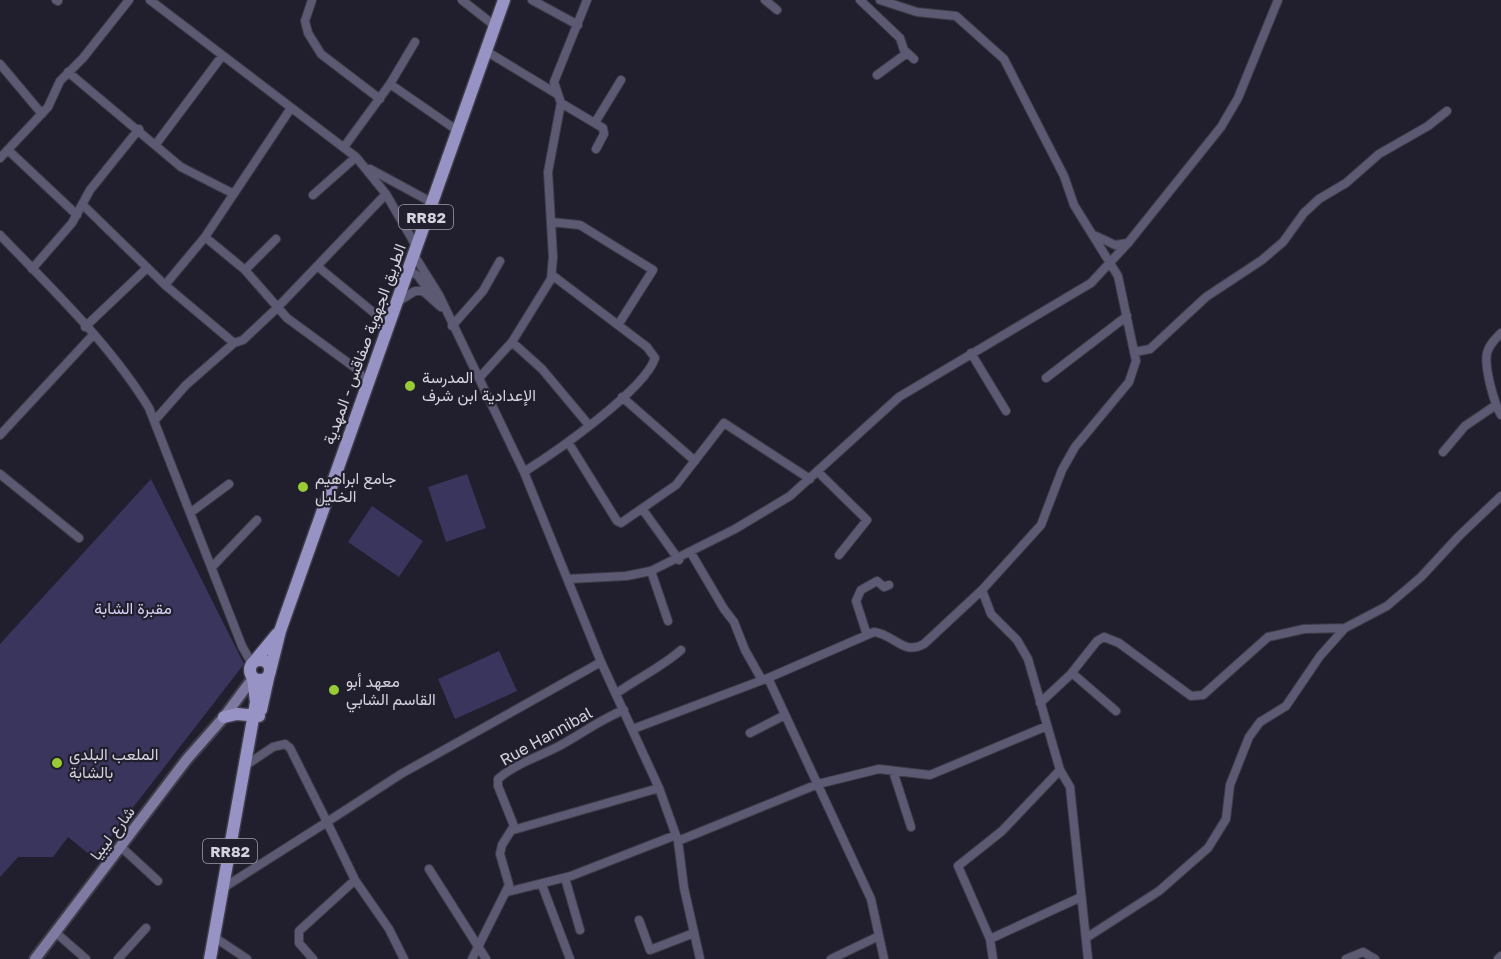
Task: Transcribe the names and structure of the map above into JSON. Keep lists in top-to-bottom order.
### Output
{
  "streets": {
    "main road": ["RR82", "الطريق الجهوية صفاقس - المهدية", "شارع ليبيا"],
    "street": ["Rue Hannibal"]
  },
  "crossings": [
    ["الطريق الجهوية صفاقس - المهدية", "شارع ليبيا"]
  ],
  "parks": ["مقبرة الشابة"],
  "places": [
    "المدرسة الإعدادية ابن شرف",
    "جامع ابراهيم الخليل",
    "معهد أبو القاسم الشابي",
    "الملعب البلدي بالشابة"
  ]
}
